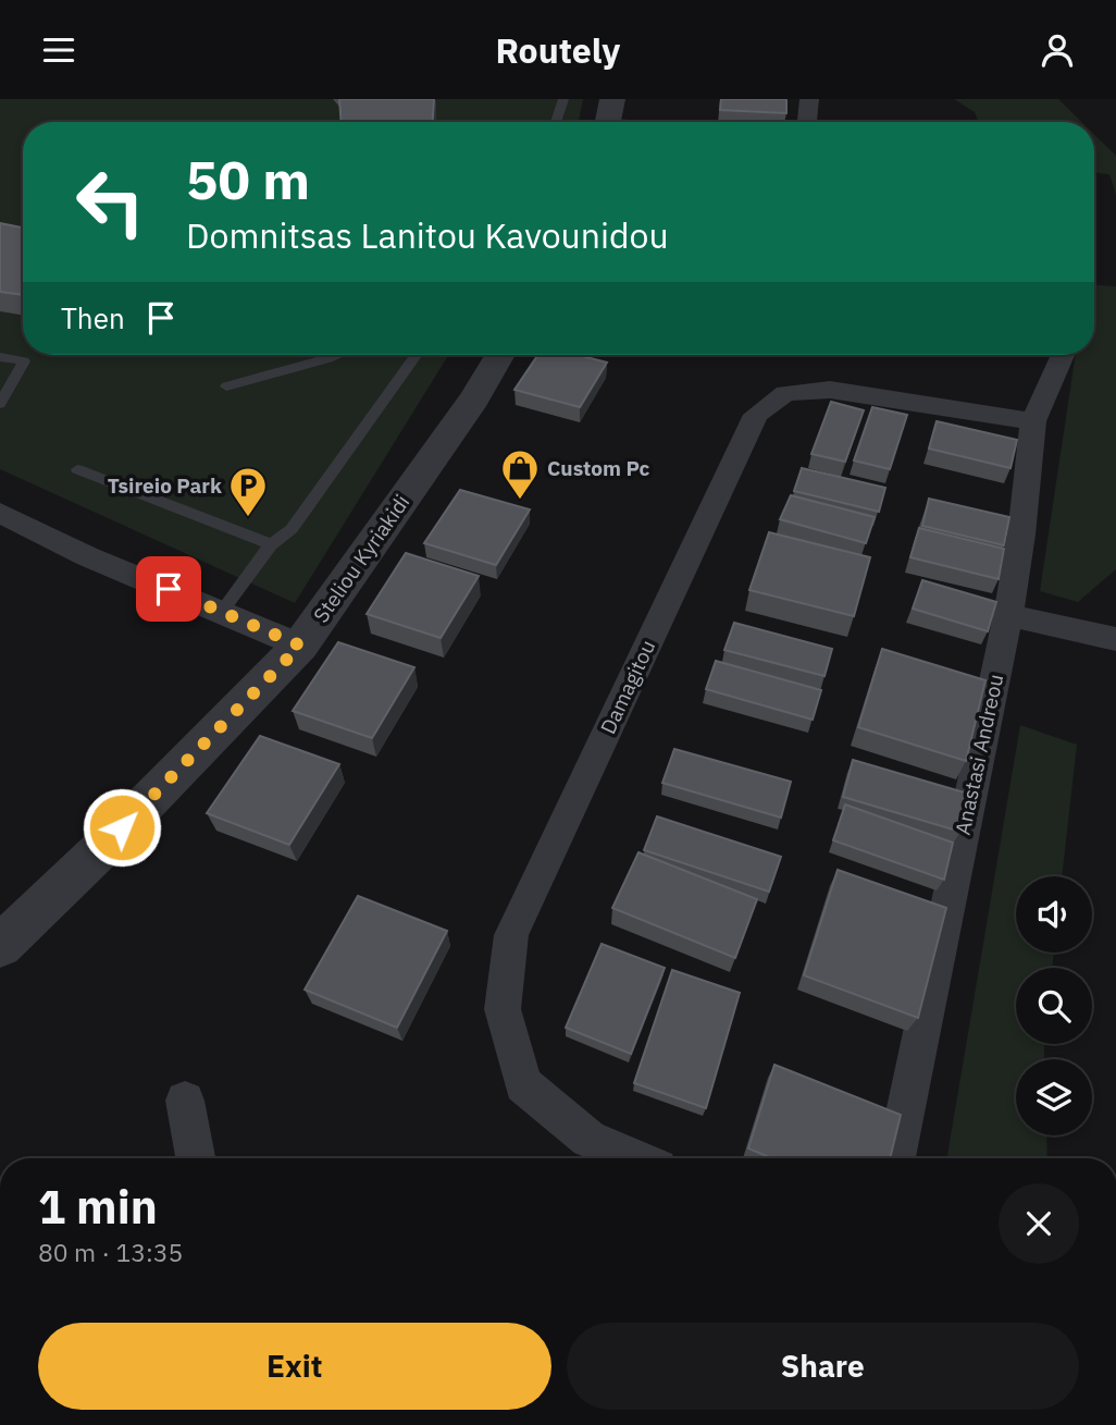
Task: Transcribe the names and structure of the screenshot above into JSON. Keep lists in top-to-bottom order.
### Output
{
  "streets": {
    "street": ["Steliou Kyriakidi", "Damagitou", "Anastasi Andreou"]
  },
  "crossings": [
    ["Damagitou", "Anastasi Andreou"]
  ],
  "places": {
    "shop": ["Custom Pc"],
    "parking": ["Tsireio Park"]
  },
  "page": {
    "header": "Routely",
    "turn": ["50 m", "Domnitsas Lanitou Kavounidou"],
    "then": "Then",
    "heading": ["1 min", "80 m · 13:35"],
    "buttons": ["Exit", "Share"]
  }
}
